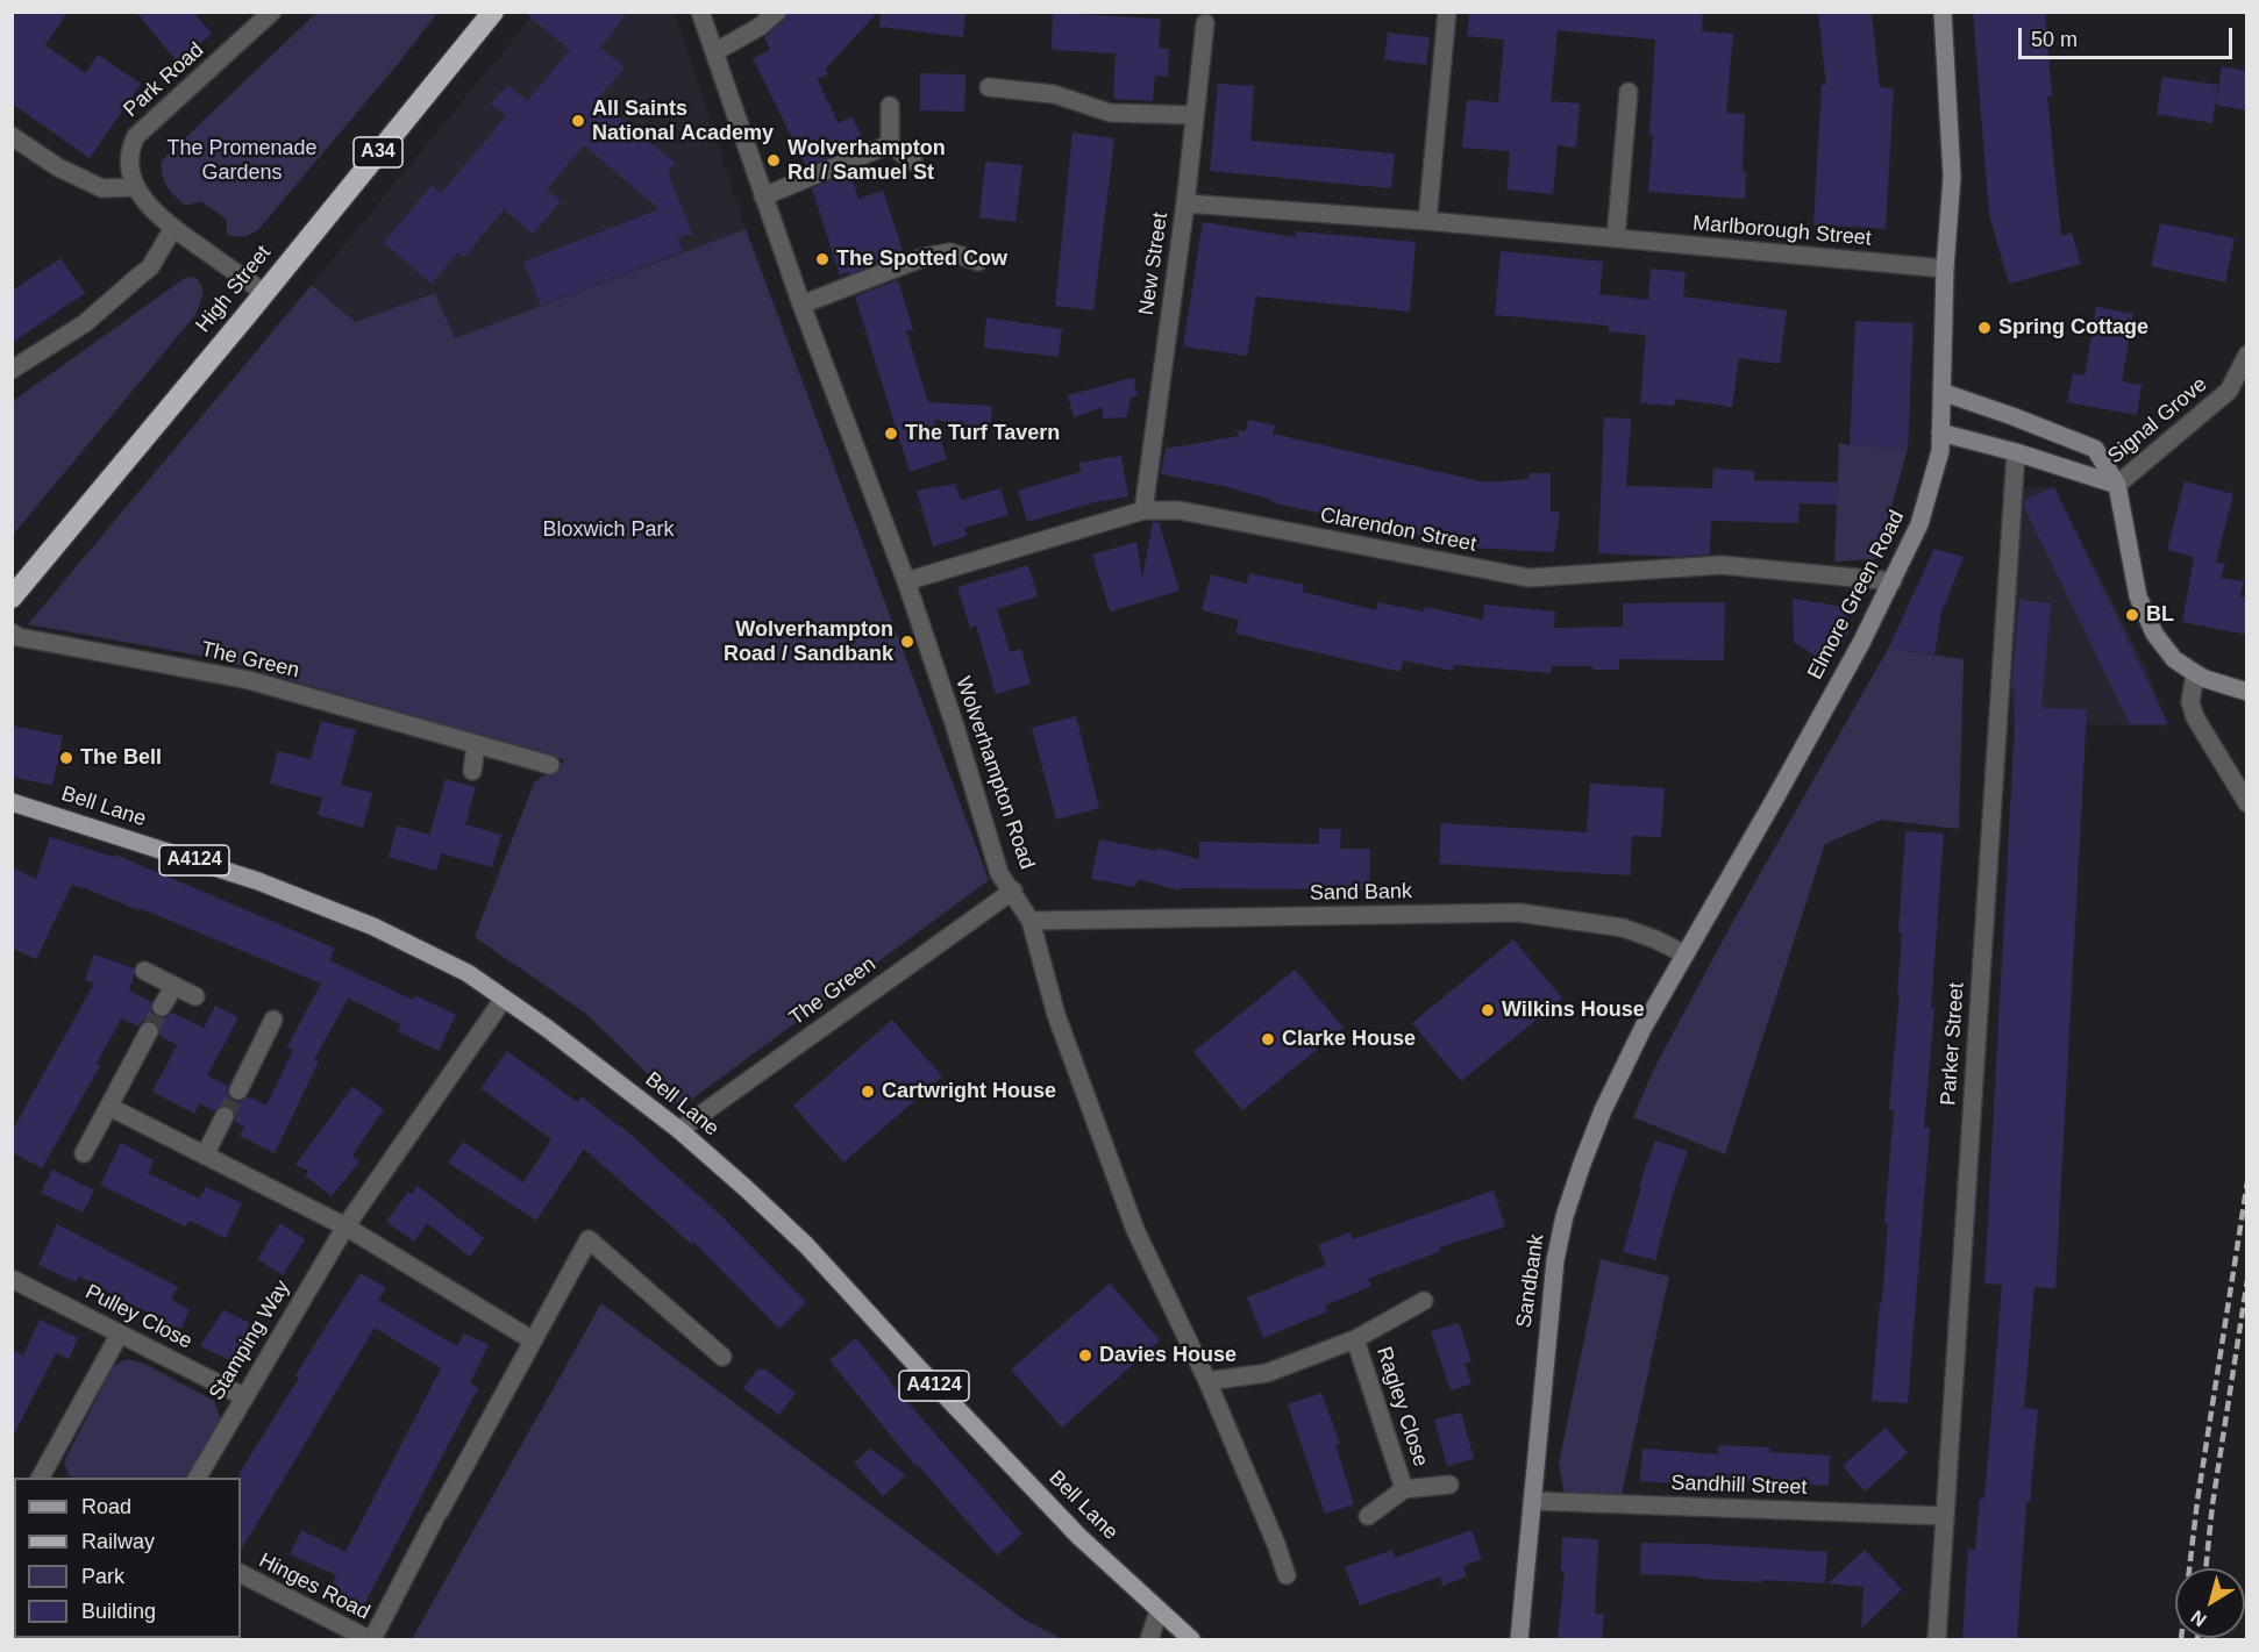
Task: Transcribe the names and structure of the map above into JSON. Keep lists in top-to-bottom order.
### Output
{
  "streets": {
    "highway": ["A34", "High Street"],
    "main road": [
      "Elmore Green Road",
      "Bell Lane",
      "A4124",
      "Sandbank"
    ],
    "street": [
      "Park Road",
      "Marlborough Street",
      "New Street",
      "Signal Grove",
      "Clarendon Street",
      "The Green",
      "Wolverhampton Road",
      "Sand Bank",
      "Parker Street",
      "Pulley Close",
      "Stamping Way",
      "Ragley Close",
      "Sandhill Street",
      "Hinges Road"
    ]
  },
  "crossings": [
    ["Marlborough Street", "New Street"],
    ["Marlborough Street", "Elmore Green Road"],
    ["New Street", "Clarendon Street"],
    ["Clarendon Street", "Elmore Green Road"],
    ["Clarendon Street", "Wolverhampton Road"],
    ["Elmore Green Road", "Sand Bank"],
    ["Elmore Green Road", "Sandbank"],
    ["The Green", "Wolverhampton Road"],
    ["The Green", "Bell Lane"],
    ["Wolverhampton Road", "Sand Bank"],
    ["Wolverhampton Road", "Ragley Close"],
    ["Bell Lane", "Stamping Way"],
    ["Sand Bank", "Sandbank"],
    ["Parker Street", "Sandhill Street"],
    ["Sandbank", "Sandhill Street"],
    ["Pulley Close", "Stamping Way"]
  ],
  "parks": ["The Promenade Gardens", "Bloxwich Park"],
  "places": [
    "All Saints National Academy",
    "Wolverhampton Rd / Samuel St",
    "The Spotted Cow",
    "Spring Cottage",
    "The Turf Tavern",
    "BL",
    "Wolverhampton Road / Sandbank",
    "The Bell",
    "Wilkins House",
    "Clarke House",
    "Cartwright House",
    "Davies House"
  ],
  "legend": [
    "Road",
    "Railway",
    "Park",
    "Building"
  ],
  "scale_bar": "50 m",
  "north": "bottom left"
}
